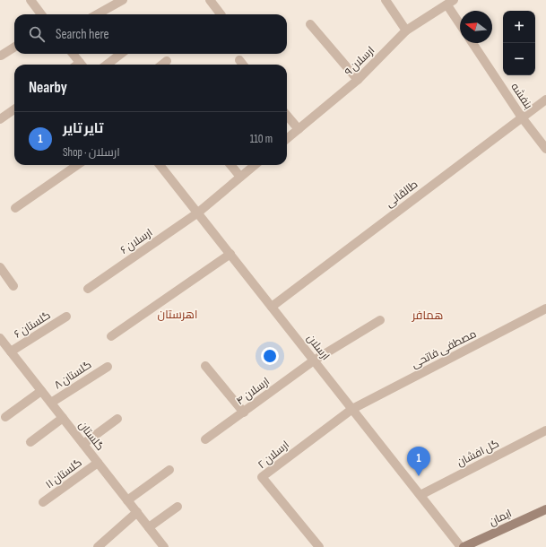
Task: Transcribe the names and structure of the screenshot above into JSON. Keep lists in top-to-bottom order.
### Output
{
  "streets": {
    "street": [
      "ارسلان ۹",
      "بنفشه",
      "طالقانی",
      "ارسلان ۶",
      "گلستان ۶",
      "ارسلان",
      "مصطفی فاتحی",
      "گلستان ۸",
      "ارسلان ۴",
      "گلستان",
      "گل افشان",
      "ارسلان ۲",
      "گلستان ۱۱",
      "ایمان"
    ]
  },
  "crossings": [
    ["بنفشه", "طالقانی"],
    ["طالقانی", "ارسلان"],
    ["ارسلان ۶", "ارسلان"],
    ["گلستان ۶", "گلستان"],
    ["ارسلان", "مصطفی فاتحی"],
    ["ارسلان", "ارسلان ۴"],
    ["ارسلان", "گل افشان"],
    ["ارسلان", "ارسلان ۲"],
    ["ارسلان", "ایمان"],
    ["مصطفی فاتحی", "ارسلان ۲"],
    ["گلستان ۸", "گلستان"],
    ["گلستان", "گلستان ۱۱"]
  ],
  "districts": ["اهرستان", "همافر"],
  "north": "left",
  "page": {
    "map_buttons": ["+", "−"],
    "search": "Search here",
    "heading": "Nearby",
    "list": [
      {
        "mark": "1",
        "name": "تایر تایر",
        "note": "Shop · ارسلان",
        "value": "110 m"
      }
    ],
    "pins": "1"
  }
}
